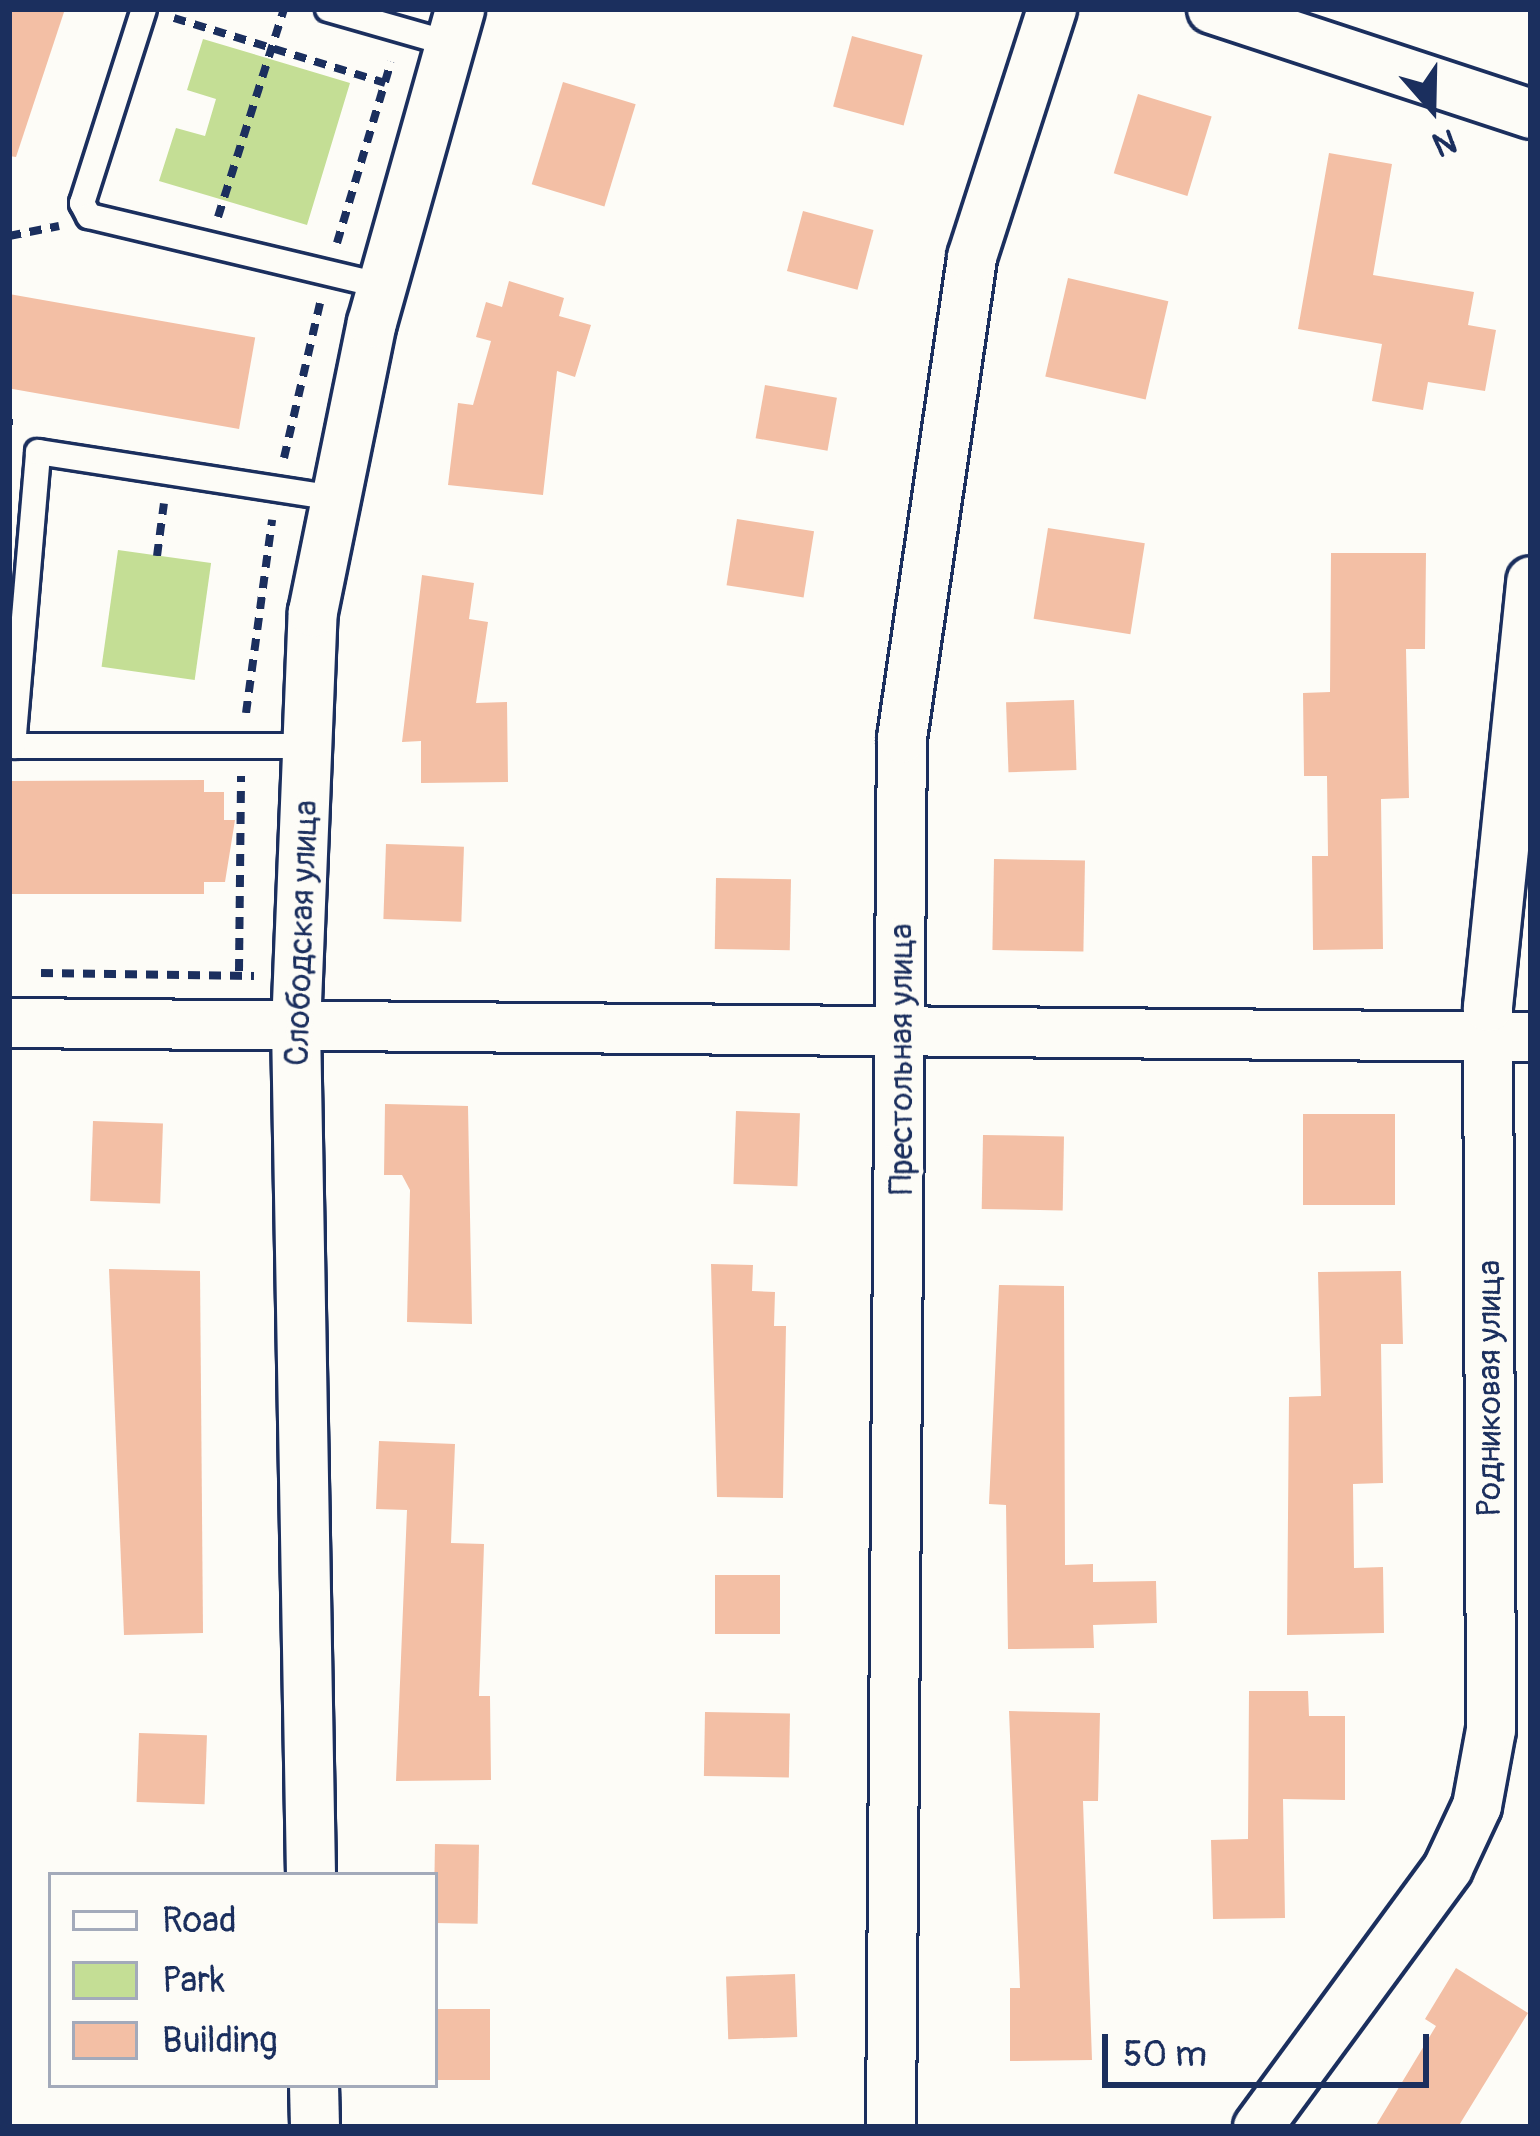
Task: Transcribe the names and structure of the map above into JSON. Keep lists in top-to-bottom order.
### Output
{
  "streets": {
    "street": ["Слободская улица", "Престольная улица", "Родниковая улица"]
  },
  "legend": ["Road", "Park", "Building"],
  "scale_bar": "50 m",
  "north": "bottom"
}
